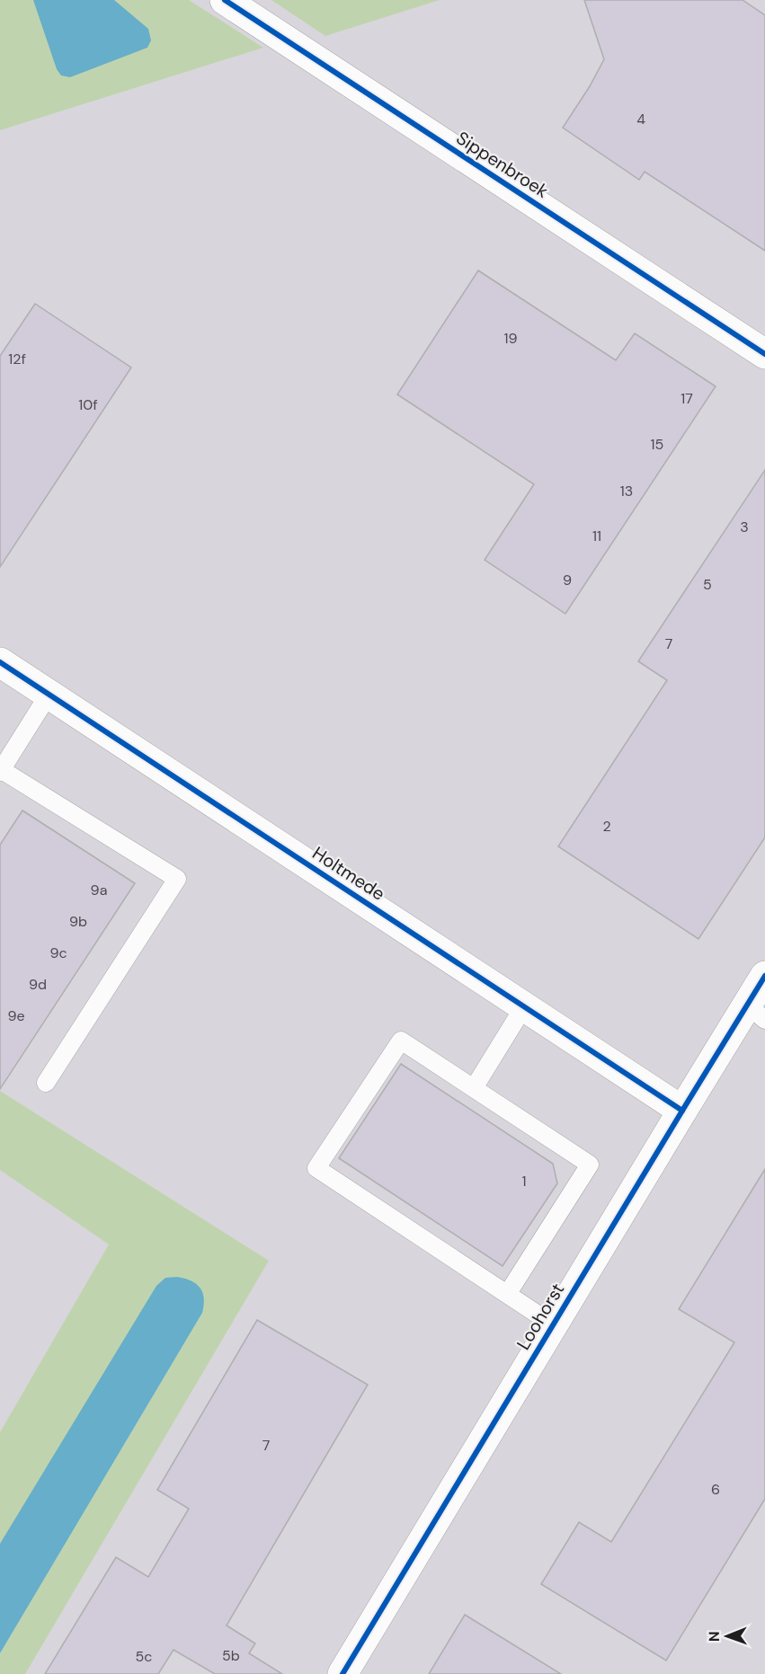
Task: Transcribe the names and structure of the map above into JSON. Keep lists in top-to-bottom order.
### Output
{
  "streets": {
    "street": ["Sippenbroek", "Holtmede", "Loohorst"]
  },
  "crossings": [
    ["Holtmede", "Loohorst"]
  ],
  "house_numbers": [
    "4",
    "19",
    "12f",
    "17",
    "10f",
    "15",
    "13",
    "3",
    "11",
    "9",
    "5",
    "7",
    "2",
    "9a",
    "9b",
    "9c",
    "9d",
    "9e",
    "1",
    "7",
    "6",
    "5b",
    "5c"
  ],
  "north": "left"
}
